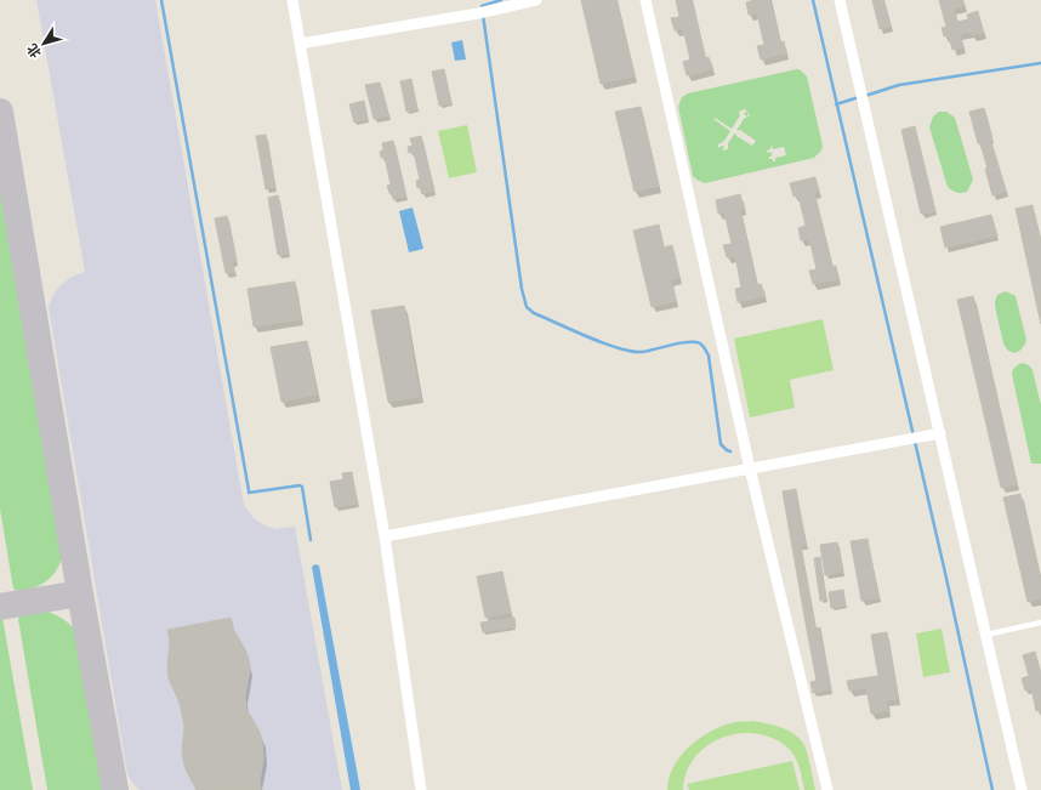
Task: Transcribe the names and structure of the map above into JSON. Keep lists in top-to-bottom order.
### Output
{
  "north": "bottom left"
}
